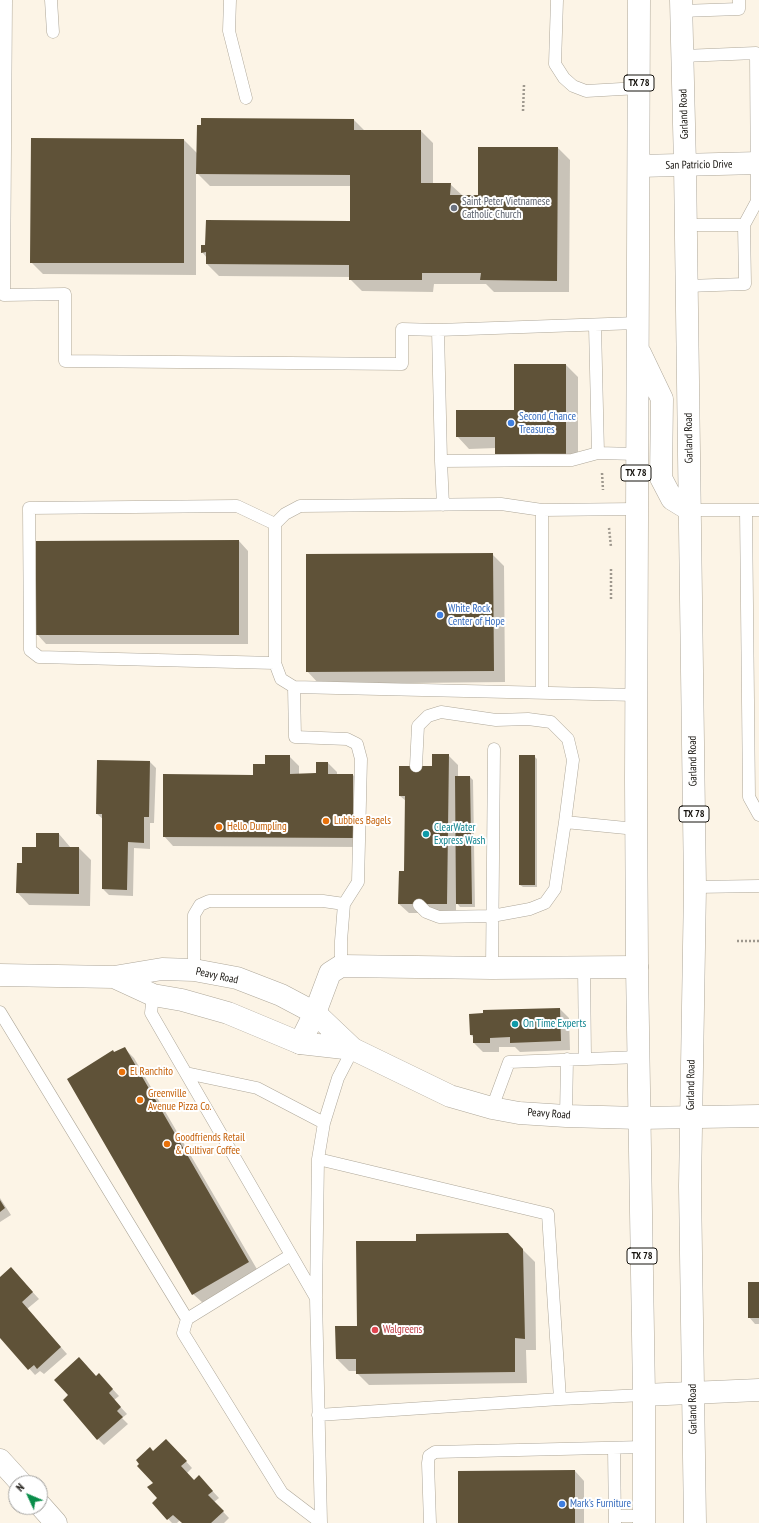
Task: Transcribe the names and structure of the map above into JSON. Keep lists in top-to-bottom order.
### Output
{
  "streets": {
    "main road": [
      "TX 78",
      "Garland Road",
      "San Patricio Drive",
      "Peavy Road"
    ]
  },
  "crossings": [
    ["TX 78", "San Patricio Drive"],
    ["TX 78", "Peavy Road"],
    ["Garland Road", "San Patricio Drive"],
    ["Garland Road", "Peavy Road"]
  ],
  "places": [
    "Saint Peter Vietnamese Catholic Church",
    "Second Chance Treasures",
    "White Rock Center of Hope",
    "Lubbies Bagels",
    "Hello Dumpling",
    "ClearWater Express Wash",
    "On Time Experts",
    "El Ranchito",
    "Greenville Avenue Pizza Co.",
    "Goodfriends Retail & Cultivar Coffee",
    "Walgreens",
    "Mark's Furniture"
  ],
  "north": "top left"
}
